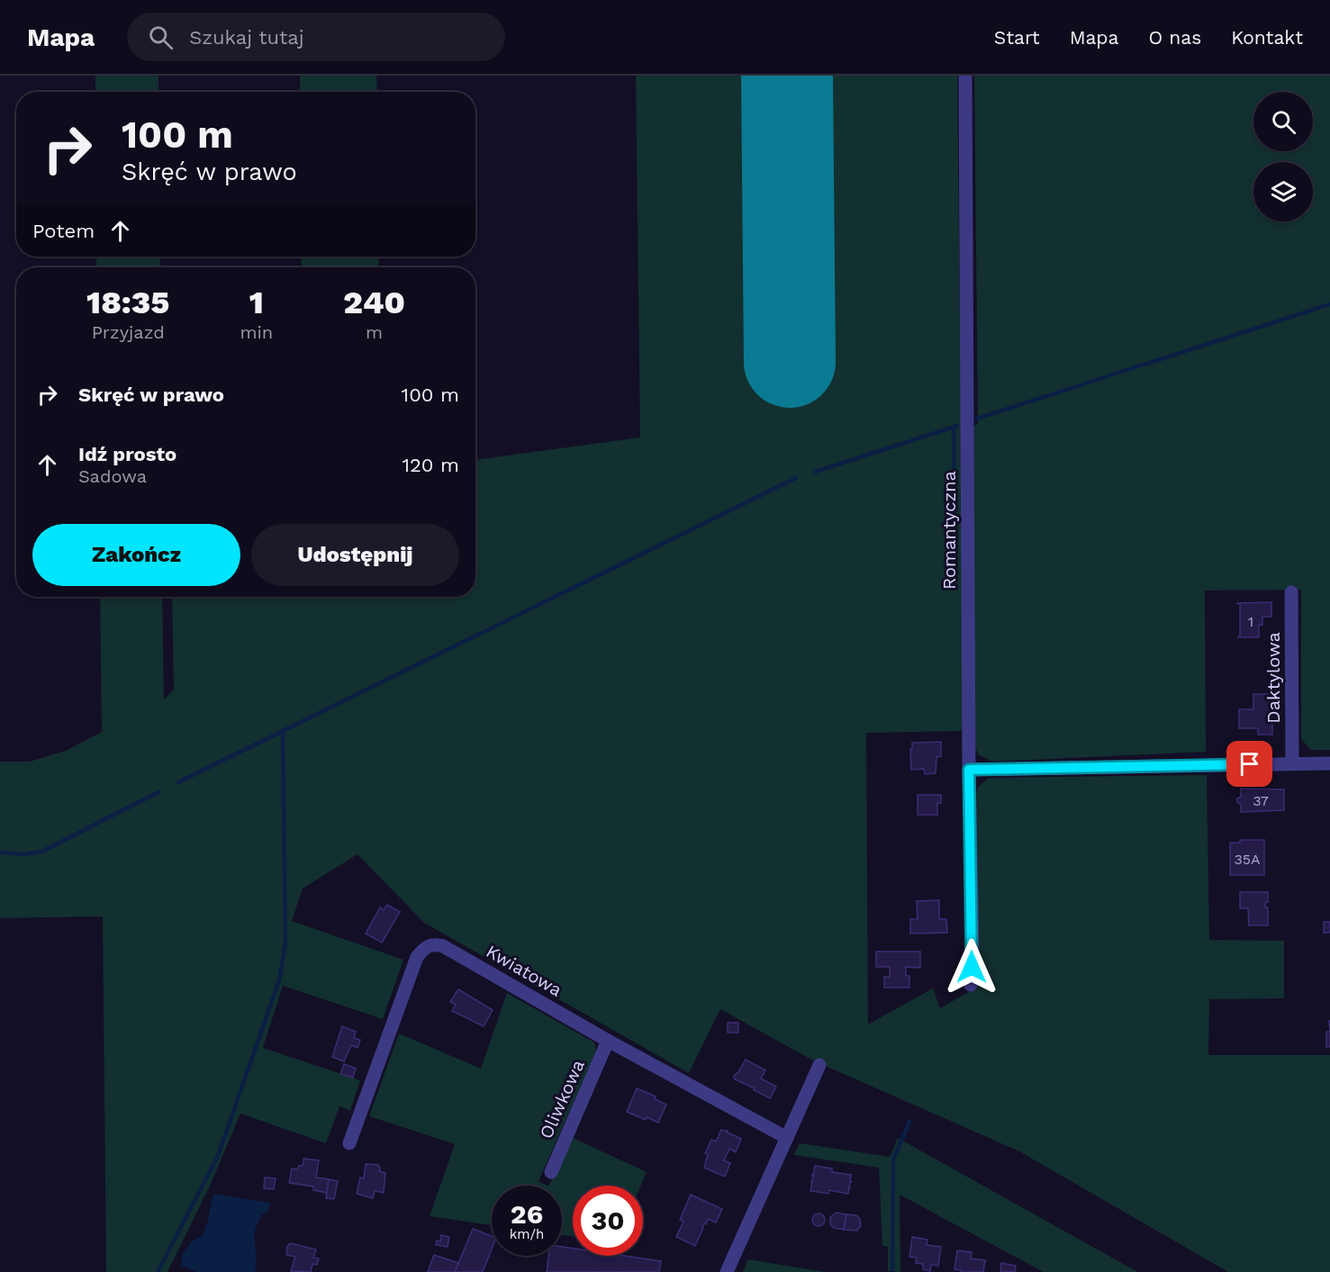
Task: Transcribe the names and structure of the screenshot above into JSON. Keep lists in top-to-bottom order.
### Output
{
  "streets": {
    "street": [
      "Romantyczna",
      "Daktylowa",
      "Kwiatowa",
      "Oliwkowa"
    ]
  },
  "crossings": [
    ["Kwiatowa", "Oliwkowa"]
  ],
  "house_numbers": ["1", "37", "35A"],
  "page": {
    "header": "Mapa",
    "search": "Szukaj tutaj",
    "nav": [
      "Start",
      "Mapa",
      "O nas",
      "Kontakt"
    ],
    "turn": ["100 m", "Skręć w prawo"],
    "then": "Potem",
    "eta": [
      "18:35",
      "Przyjazd",
      "1",
      "min",
      "240",
      "m"
    ],
    "list": [
      {
        "name": "Skręć w prawo",
        "value": "100 m"
      },
      {
        "name": "Idź prosto",
        "note": "Sadowa",
        "value": "120 m"
      }
    ],
    "buttons": ["Zakończ", "Udostępnij"],
    "speed": "26 km/h",
    "limit": "30"
  }
}
